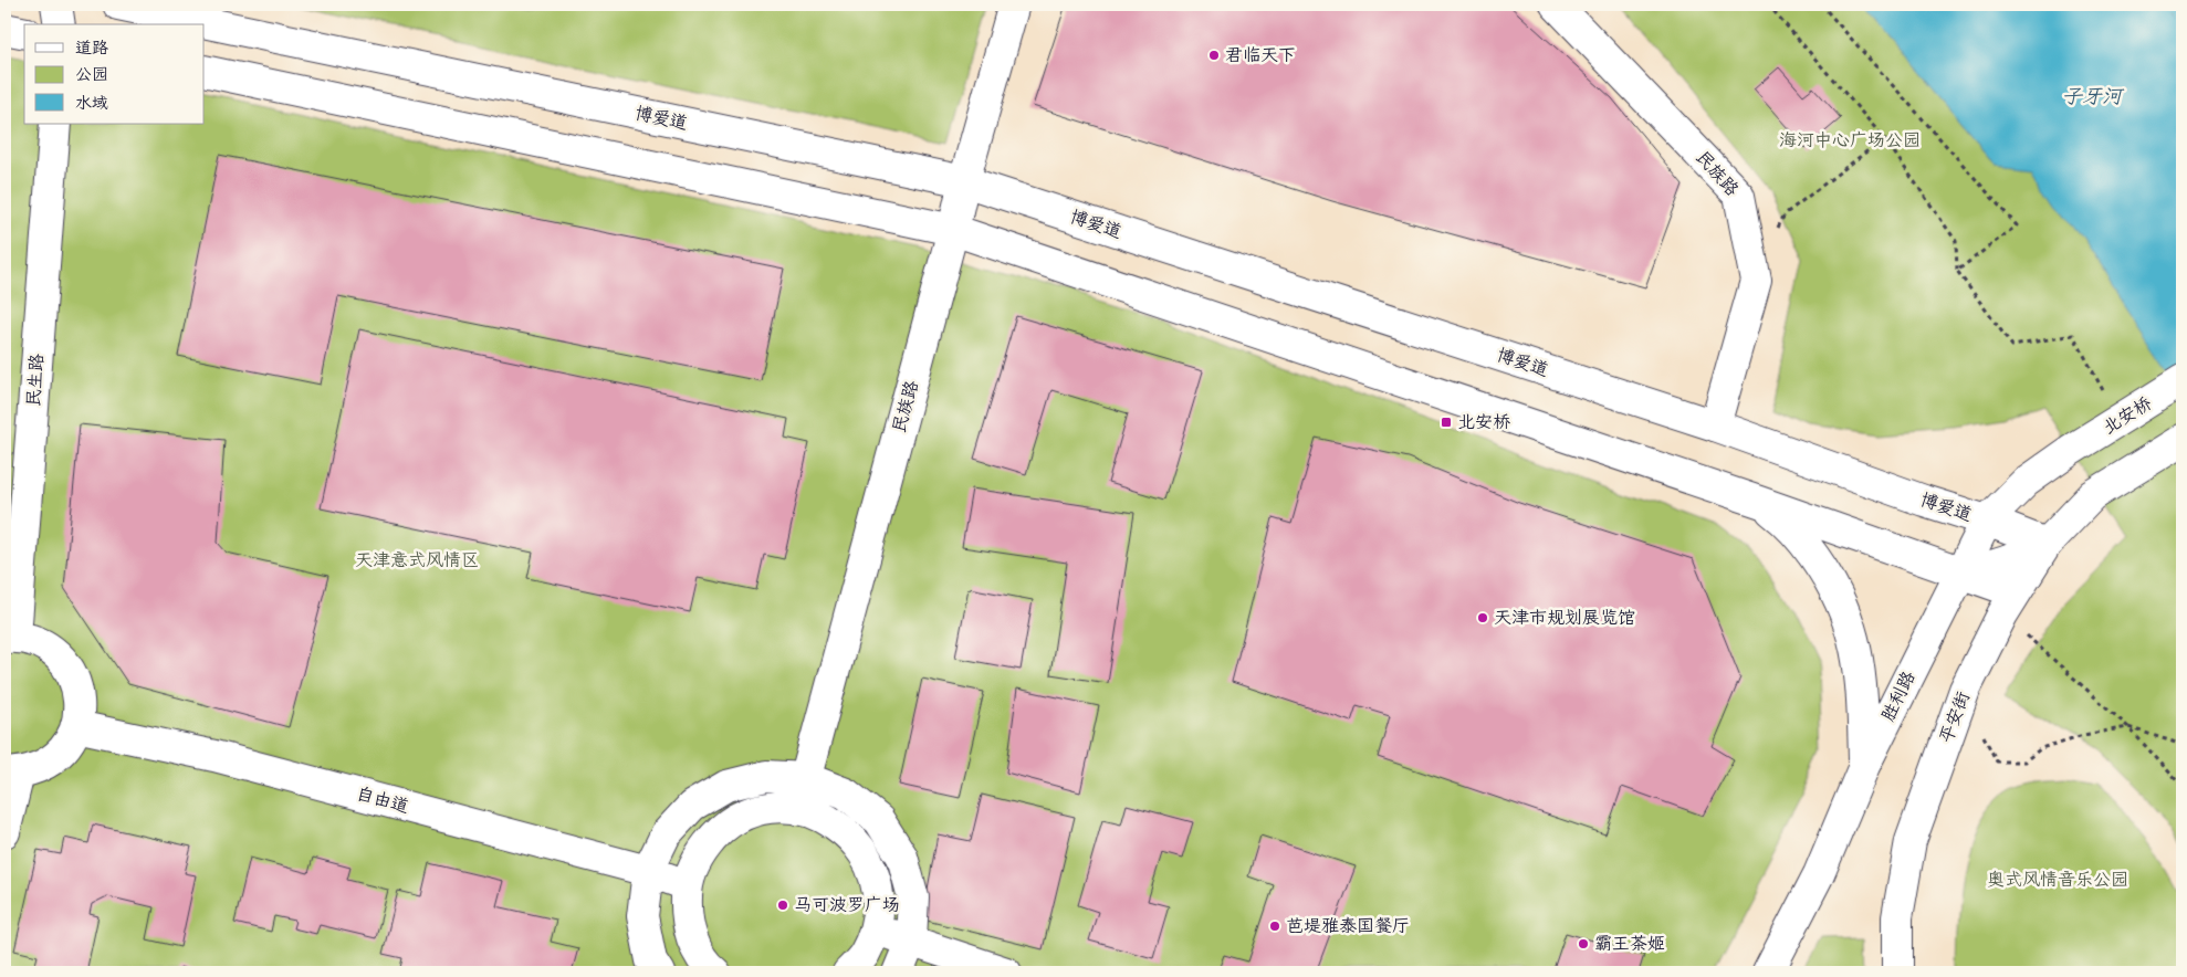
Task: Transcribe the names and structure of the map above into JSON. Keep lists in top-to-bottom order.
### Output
{
  "streets": {
    "main road": [
      "博爱道",
      "民族路",
      "民生路",
      "北安桥",
      "胜利路",
      "平安街",
      "自由道"
    ]
  },
  "crossings": [
    ["博爱道", "民族路"],
    ["博爱道", "胜利路"],
    ["博爱道", "平安街"],
    ["北安桥", "胜利路"],
    ["胜利路", "平安街"]
  ],
  "water": ["子牙河"],
  "parks": ["海河中心广场公园", "天津意式风情区", "奥式风情音乐公园"],
  "places": {
    "other": [
      "君临天下",
      "天津市规划展览馆",
      "马可波罗广场",
      "芭堤雅泰国餐厅",
      "霸王茶姬"
    ],
    "transit": ["北安桥"]
  },
  "legend": ["道路", "公园", "水域"]
}
